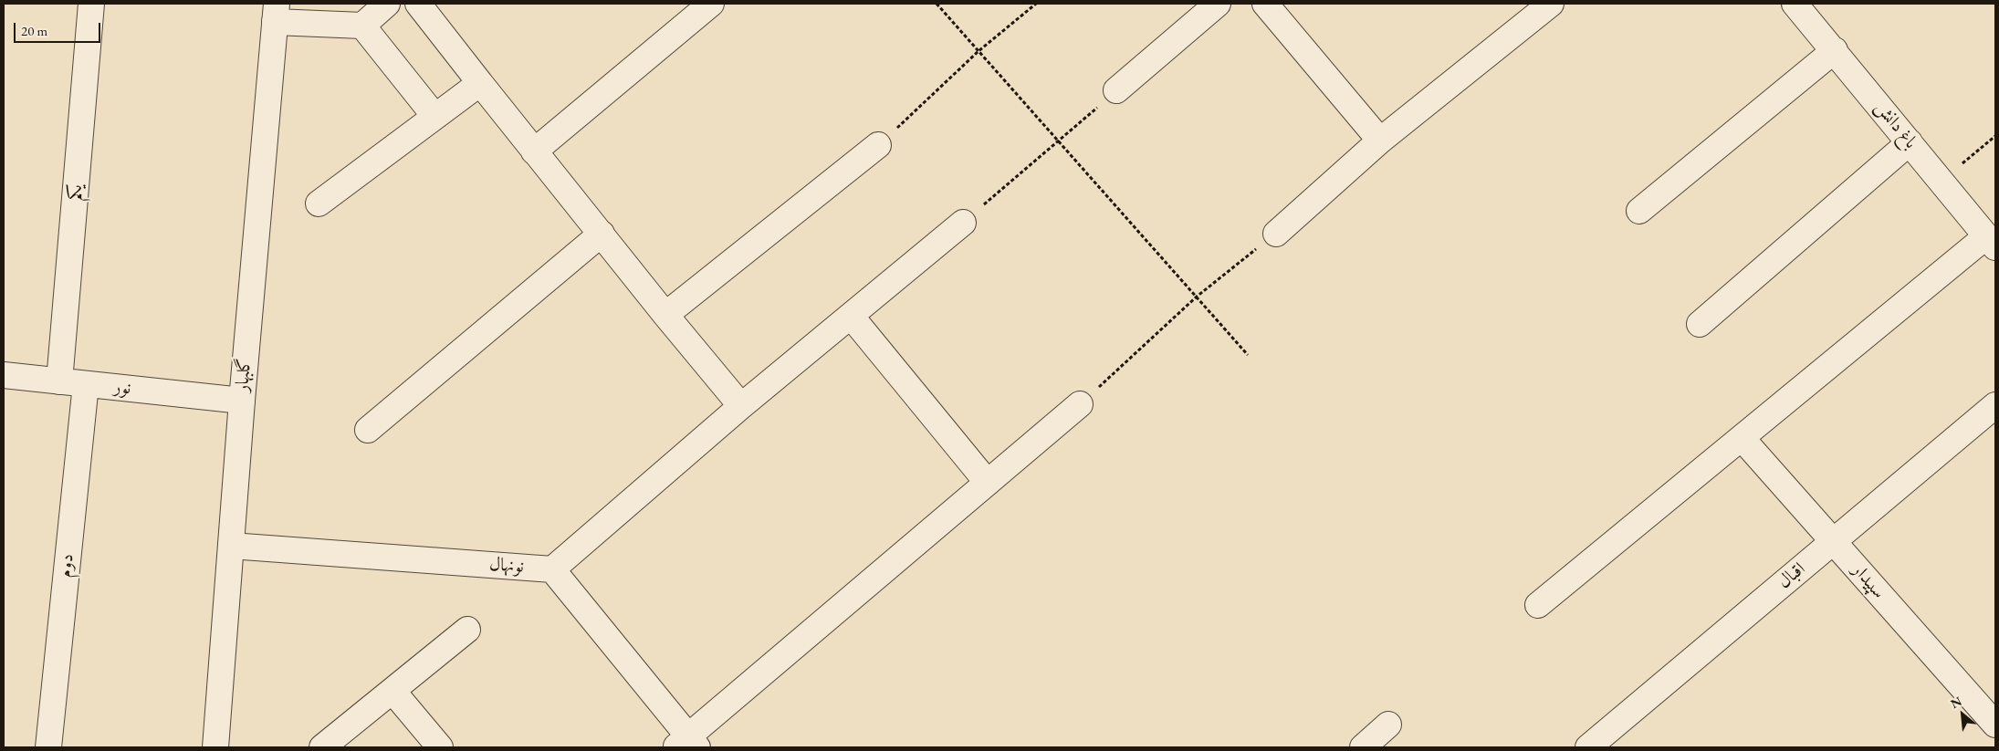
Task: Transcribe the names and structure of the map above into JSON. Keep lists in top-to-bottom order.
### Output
{
  "streets": {
    "street": [
      "باغ دانش",
      "یکم",
      "گلبهار",
      "نور",
      "دوم",
      "نونهال",
      "اقبال",
      "سپیدار"
    ]
  },
  "crossings": [
    ["یکم", "نور"],
    ["گلبهار", "نور"],
    ["گلبهار", "نونهال"],
    ["نور", "دوم"],
    ["اقبال", "سپیدار"]
  ],
  "scale_bar": "20 m",
  "north": "top left"
}
